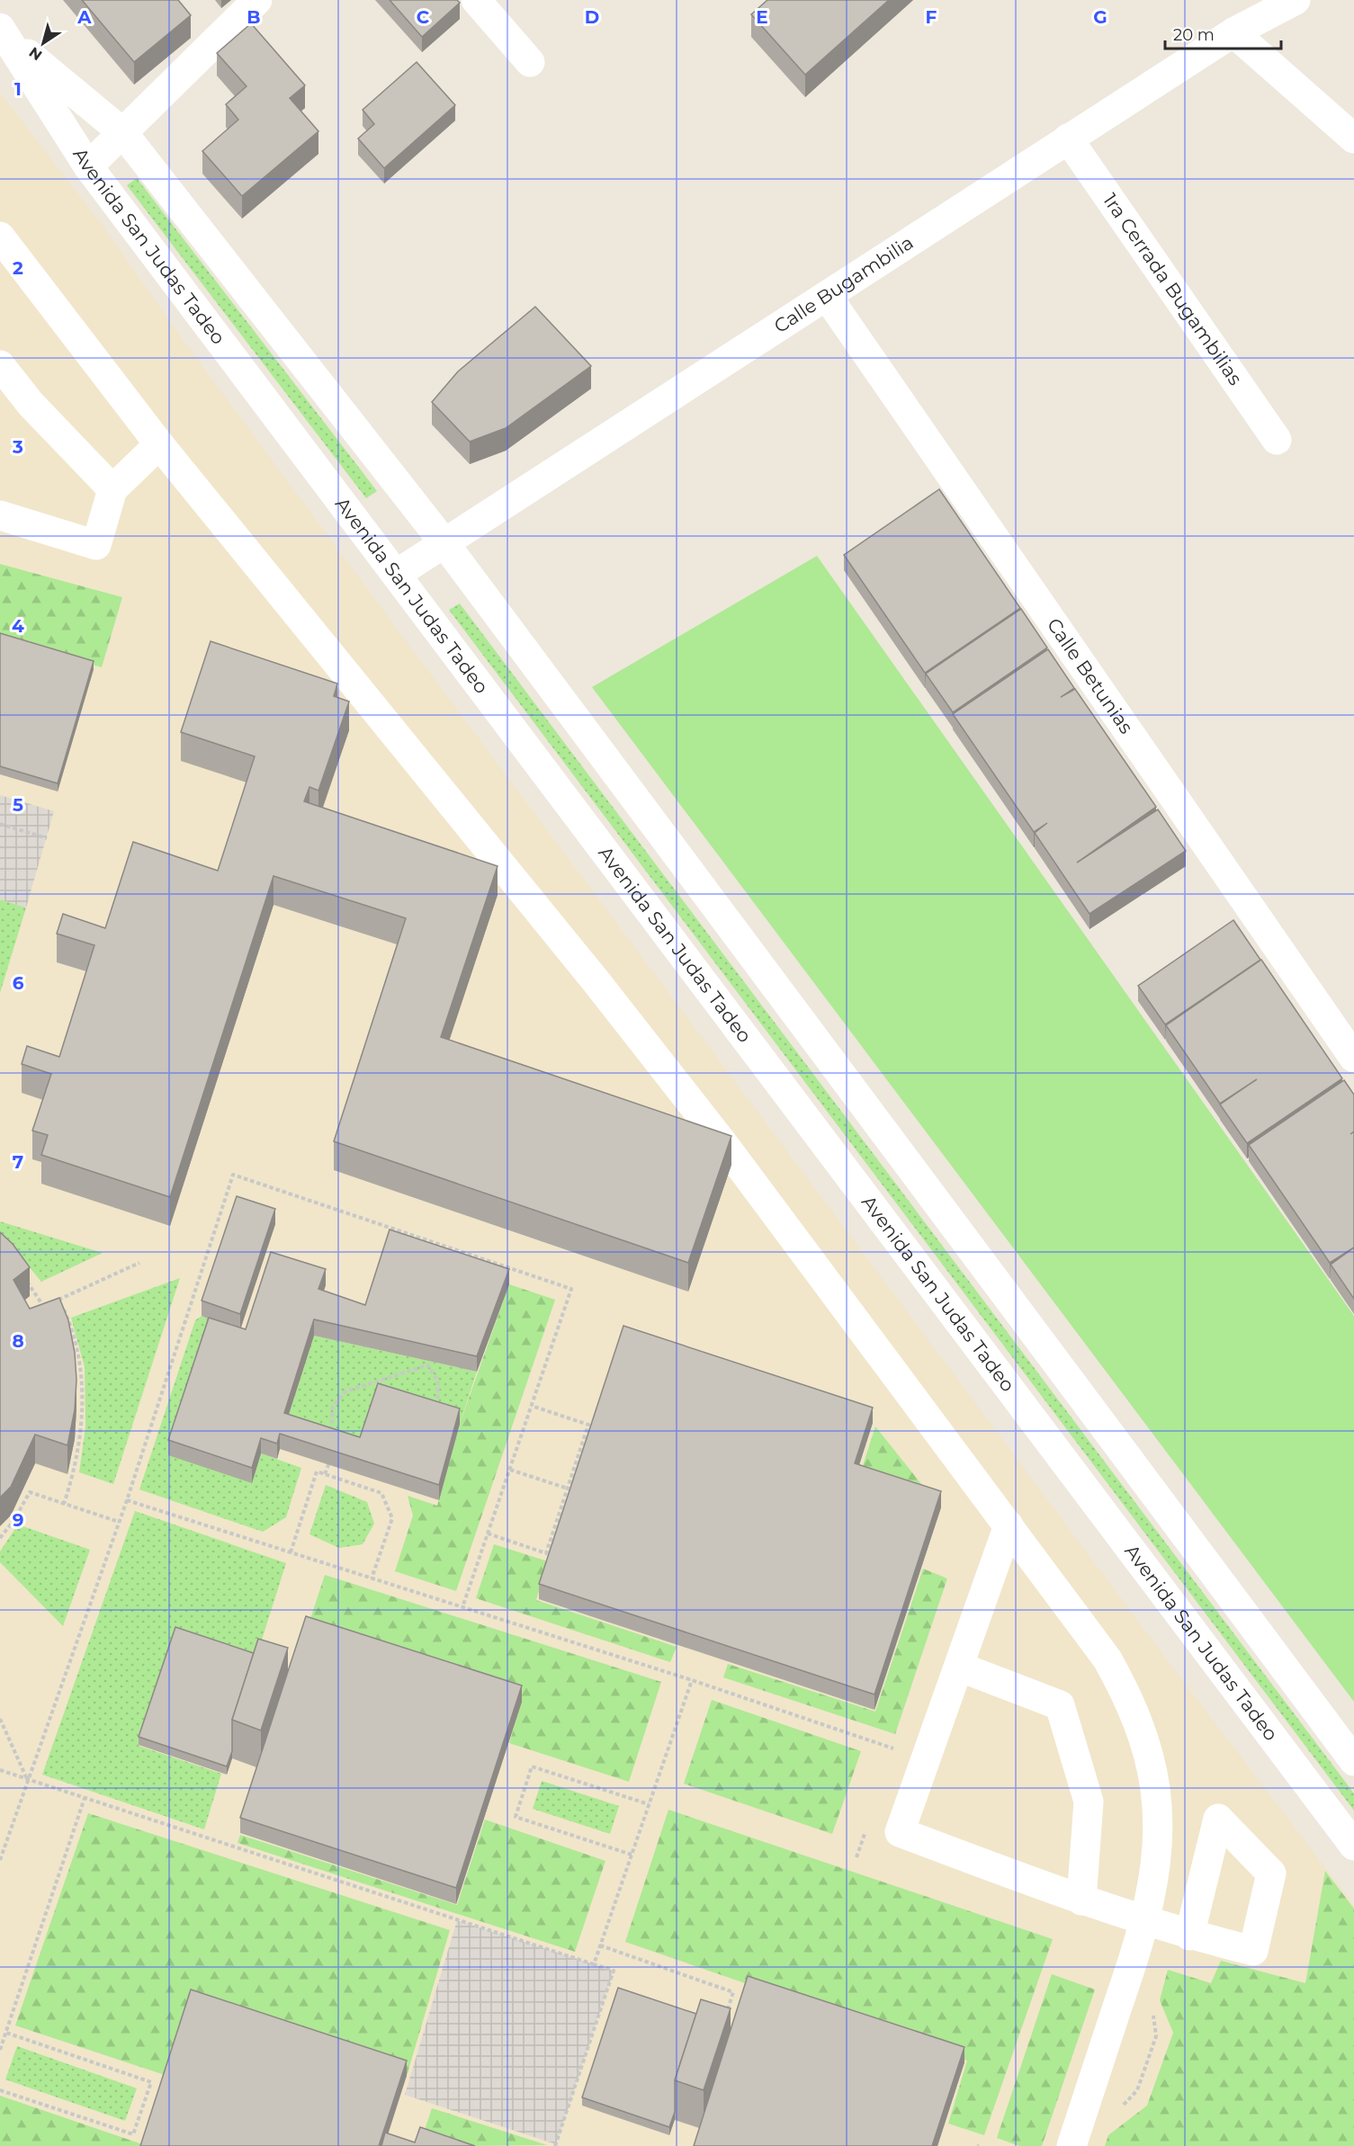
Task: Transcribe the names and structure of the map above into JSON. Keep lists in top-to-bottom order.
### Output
{
  "streets": {
    "street": [
      "Avenida San Judas Tadeo",
      "Calle Bugambilia",
      "1ra Cerrada Bugambilias",
      "Calle Betunias"
    ]
  },
  "crossings": [
    ["Avenida San Judas Tadeo", "Calle Bugambilia"],
    ["Calle Bugambilia", "1ra Cerrada Bugambilias"],
    ["Calle Bugambilia", "Calle Betunias"]
  ],
  "scale_bar": "20 m",
  "north": "bottom left",
  "grid": {
    "columns": [
      "A",
      "B",
      "C",
      "D",
      "E",
      "F",
      "G"
    ],
    "rows": [
      "1",
      "2",
      "3",
      "4",
      "5",
      "6",
      "7",
      "8",
      "9"
    ]
  }
}
